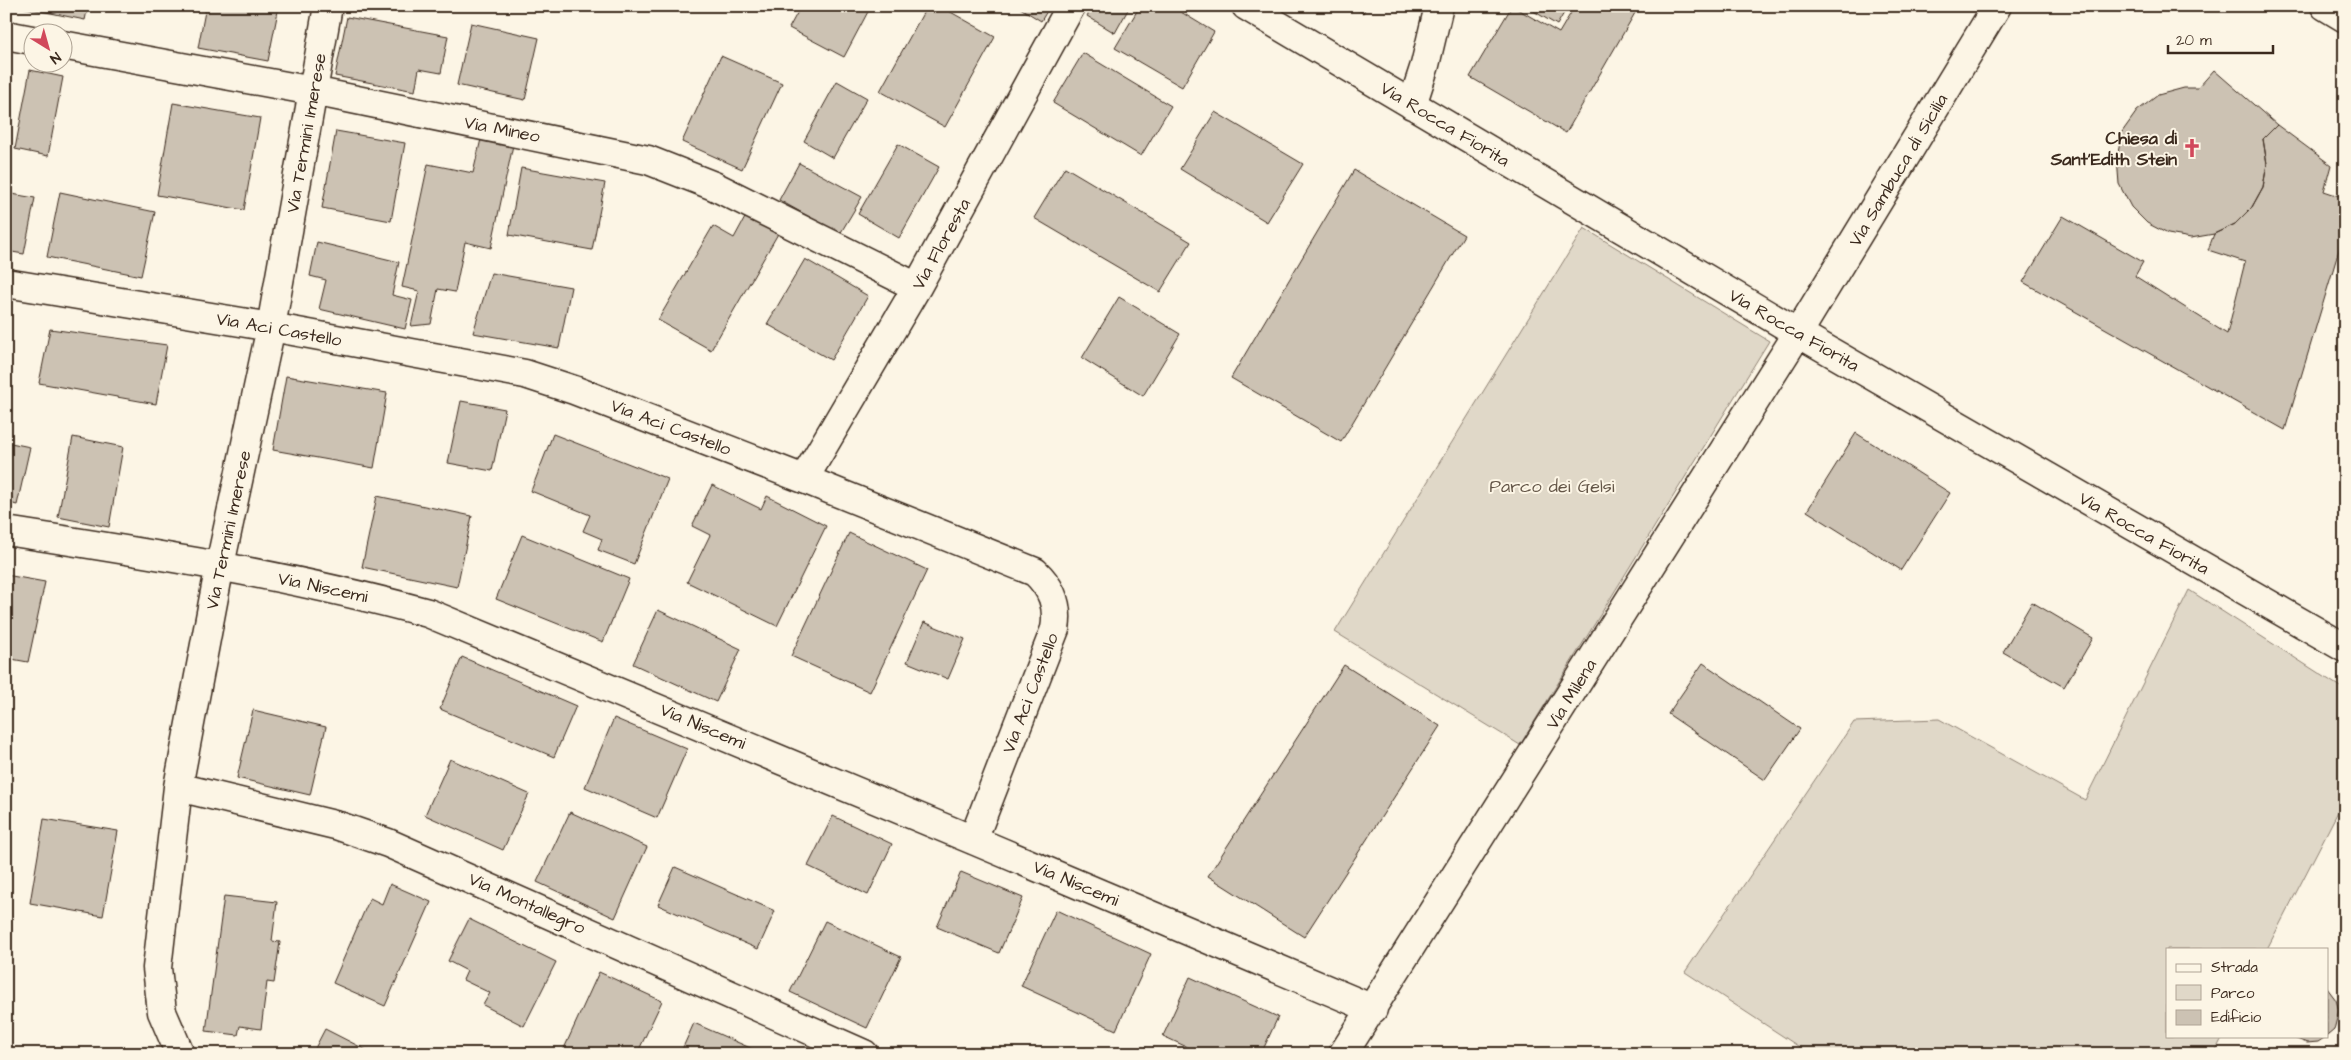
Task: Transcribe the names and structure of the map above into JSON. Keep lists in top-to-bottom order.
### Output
{
  "streets": {
    "street": [
      "Via Rocca Fiorita",
      "Via Mineo",
      "Via Termini Imerese",
      "Via Sambuca di Sicilia",
      "Via Floresta",
      "Via Aci Castello",
      "Via Niscemi",
      "Via Milena",
      "Via Montallegro"
    ]
  },
  "crossings": [
    ["Via Rocca Fiorita", "Via Sambuca di Sicilia"],
    ["Via Rocca Fiorita", "Via Milena"],
    ["Via Mineo", "Via Termini Imerese"],
    ["Via Mineo", "Via Floresta"],
    ["Via Termini Imerese", "Via Aci Castello"],
    ["Via Termini Imerese", "Via Niscemi"],
    ["Via Termini Imerese", "Via Montallegro"],
    ["Via Sambuca di Sicilia", "Via Milena"],
    ["Via Floresta", "Via Aci Castello"],
    ["Via Aci Castello", "Via Niscemi"],
    ["Via Niscemi", "Via Milena"]
  ],
  "parks": ["Parco dei Gelsi"],
  "places": {
    "church": ["Chiesa di Sant'Edith Stein"]
  },
  "legend": ["Strada", "Parco", "Edificio"],
  "scale_bar": "20 m",
  "north": "bottom right"
}
